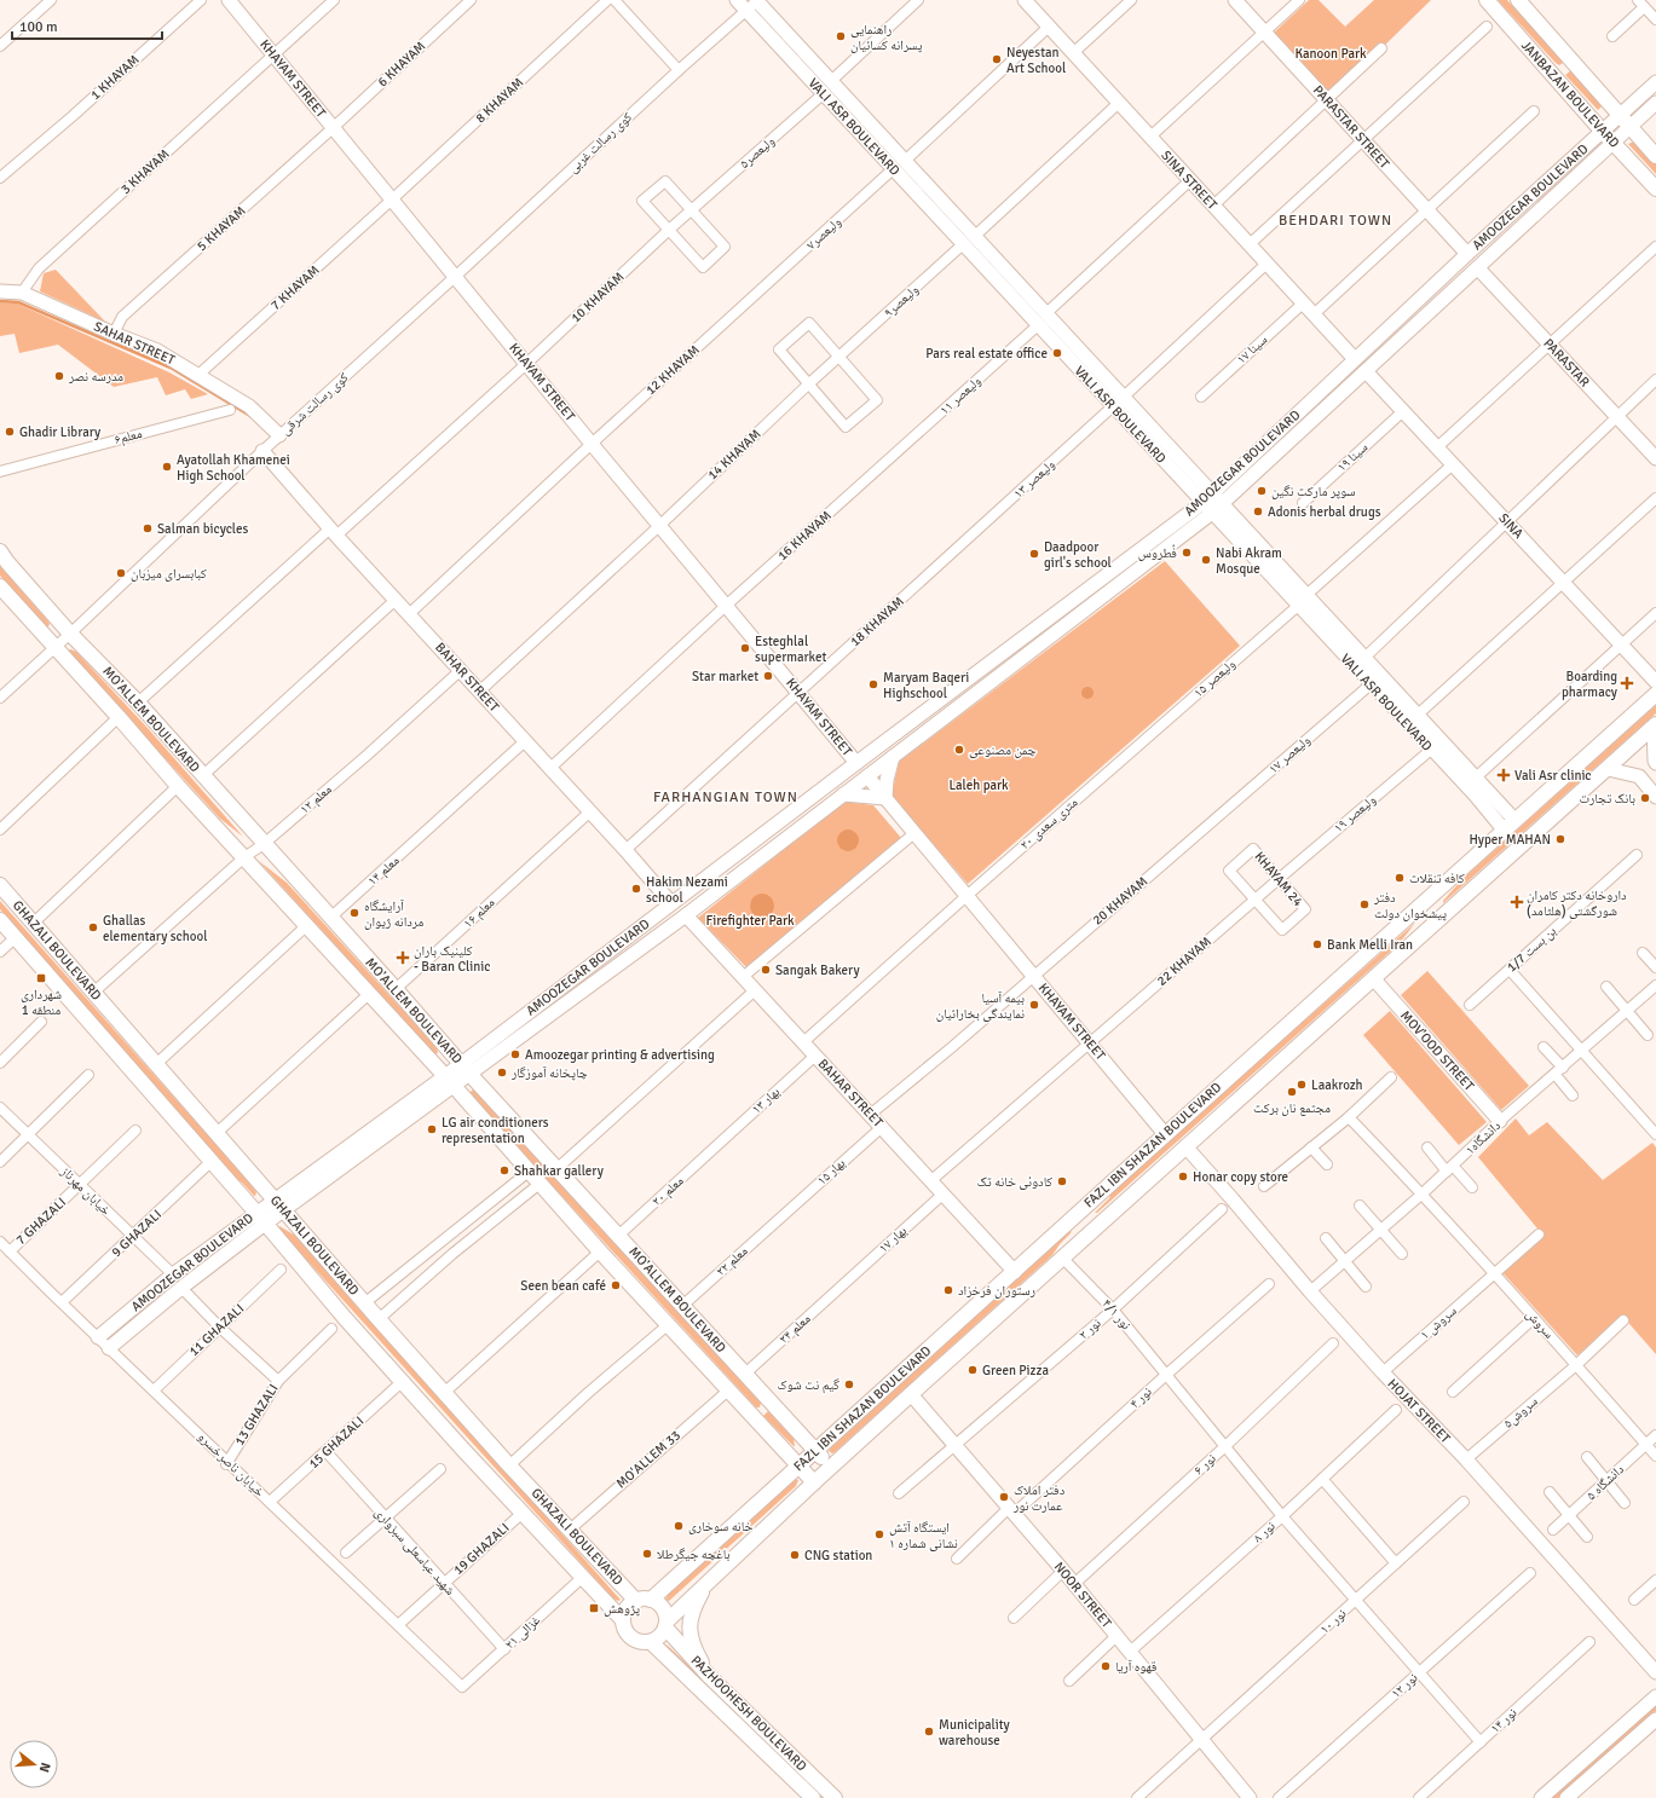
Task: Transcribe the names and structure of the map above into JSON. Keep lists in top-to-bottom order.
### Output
{
  "streets": {
    "main road": [
      "KHAYAM STREET",
      "JANBAZAN BOULEVARD",
      "VALI ASR BOULEVARD",
      "PARASTAR STREET",
      "SINA STREET",
      "AMOOZEGAR BOULEVARD",
      "SAHAR STREET",
      "PARASTAR",
      "SINA",
      "BAHAR STREET",
      "MO'ALLEM BOULEVARD",
      "GHAZALI BOULEVARD",
      "MOV'OOD STREET",
      "FAZL IBN SHAZAN BOULEVARD",
      "HOJAT STREET",
      "NOOR STREET",
      "PAZHOOHESH BOULEVARD"
    ],
    "street": [
      "6 KHAYAM",
      "1 KHAYAM",
      "8 KHAYAM",
      "کوی رسالت غربی",
      "ولیعصر۵",
      "3 KHAYAM",
      "5 KHAYAM",
      "ولیعصر۷",
      "7 KHAYAM",
      "10 KHAYAM",
      "ولیعصر۹",
      "سینا ۱۷",
      "12 KHAYAM",
      "ولیعصر ۱۱",
      "کوی رسالت شرقی",
      "معلم۶",
      "14 KHAYAM",
      "سینا ۱۹",
      "ولیعصر ۱۳",
      "16 KHAYAM",
      "18 KHAYAM",
      "ولیعصر ۱۵",
      "ولیعصر ۱۷",
      "معلم ۱۲",
      "ولیعصر ۱۹",
      "۲۰ متری سعدی",
      "معلم ۱۴",
      "KHAYAM 24",
      "20 KHAYAM",
      "معلم ۱۶",
      "بن بست 1/7",
      "22 KHAYAM",
      "بهار ۱۳",
      "دانشگاه۱",
      "بهار ۱۵",
      "خیابان مهرناز",
      "معلم ۲۰",
      "7 GHAZALI",
      "9 GHAZALI",
      "بهار ۱۷",
      "معلم ۲۲",
      "نور ۴/۱",
      "سروش ۱",
      "سروش",
      "معلم ۲۴",
      "نور ۲",
      "11 GHAZALI",
      "نور ۴",
      "سروش۵",
      "13 GHAZALI",
      "15 GHAZALI",
      "MO'ALLEM 33",
      "خیابان ناصرخسرو",
      "نور ۶",
      "دانشگاه ۵",
      "نور ۸",
      "19 GHAZALI",
      "شهید عباسعلی سبزواری",
      "نور ۱۰",
      "غزالی ۲۱",
      "نور ۱۲",
      "نور ۱۴"
    ]
  },
  "crossings": [
    ["6 KHAYAM", "KHAYAM STREET"],
    ["6 KHAYAM", "5 KHAYAM"],
    ["KHAYAM STREET", "8 KHAYAM"],
    ["KHAYAM STREET", "کوی رسالت غربی"],
    ["KHAYAM STREET", "3 KHAYAM"],
    ["KHAYAM STREET", "AMOOZEGAR BOULEVARD"],
    ["KHAYAM STREET", "5 KHAYAM"],
    ["KHAYAM STREET", "7 KHAYAM"],
    ["KHAYAM STREET", "10 KHAYAM"],
    ["KHAYAM STREET", "12 KHAYAM"],
    ["KHAYAM STREET", "کوی رسالت شرقی"],
    ["KHAYAM STREET", "14 KHAYAM"],
    ["KHAYAM STREET", "16 KHAYAM"],
    ["KHAYAM STREET", "18 KHAYAM"],
    ["KHAYAM STREET", "۲۰ متری سعدی"],
    ["KHAYAM STREET", "20 KHAYAM"],
    ["KHAYAM STREET", "22 KHAYAM"],
    ["KHAYAM STREET", "FAZL IBN SHAZAN BOULEVARD"],
    ["JANBAZAN BOULEVARD", "AMOOZEGAR BOULEVARD"],
    ["8 KHAYAM", "7 KHAYAM"],
    ["VALI ASR BOULEVARD", "کوی رسالت غربی"],
    ["VALI ASR BOULEVARD", "ولیعصر۵"],
    ["VALI ASR BOULEVARD", "AMOOZEGAR BOULEVARD"],
    ["VALI ASR BOULEVARD", "ولیعصر۷"],
    ["VALI ASR BOULEVARD", "ولیعصر۹"],
    ["VALI ASR BOULEVARD", "ولیعصر ۱۱"],
    ["VALI ASR BOULEVARD", "ولیعصر ۱۳"],
    ["VALI ASR BOULEVARD", "ولیعصر ۱۵"],
    ["VALI ASR BOULEVARD", "ولیعصر ۱۷"],
    ["VALI ASR BOULEVARD", "ولیعصر ۱۹"],
    ["VALI ASR BOULEVARD", "FAZL IBN SHAZAN BOULEVARD"],
    ["PARASTAR STREET", "AMOOZEGAR BOULEVARD"],
    ["کوی رسالت غربی", "کوی رسالت شرقی"],
    ["ولیعصر۵", "10 KHAYAM"],
    ["3 KHAYAM", "SAHAR STREET"],
    ["SINA STREET", "AMOOZEGAR BOULEVARD"],
    ["SINA STREET", "سینا ۱۷"],
    ["AMOOZEGAR BOULEVARD", "PARASTAR"],
    ["AMOOZEGAR BOULEVARD", "SINA"],
    ["AMOOZEGAR BOULEVARD", "BAHAR STREET"],
    ["AMOOZEGAR BOULEVARD", "MO'ALLEM BOULEVARD"],
    ["AMOOZEGAR BOULEVARD", "GHAZALI BOULEVARD"],
    ["AMOOZEGAR BOULEVARD", "خیابان مهرناز"],
    ["AMOOZEGAR BOULEVARD", "خیابان ناصرخسرو"],
    ["5 KHAYAM", "SAHAR STREET"],
    ["ولیعصر۷", "12 KHAYAM"],
    ["7 KHAYAM", "SAHAR STREET"],
    ["10 KHAYAM", "BAHAR STREET"],
    ["10 KHAYAM", "MO'ALLEM BOULEVARD"],
    ["ولیعصر۹", "14 KHAYAM"],
    ["SAHAR STREET", "کوی رسالت شرقی"],
    ["12 KHAYAM", "BAHAR STREET"],
    ["ولیعصر ۱۱", "16 KHAYAM"],
    ["کوی رسالت شرقی", "BAHAR STREET"],
    ["کوی رسالت شرقی", "MO'ALLEM BOULEVARD"],
    ["14 KHAYAM", "BAHAR STREET"],
    ["سینا ۱۹", "SINA"],
    ["ولیعصر ۱۳", "18 KHAYAM"],
    ["16 KHAYAM", "BAHAR STREET"],
    ["18 KHAYAM", "BAHAR STREET"],
    ["BAHAR STREET", "معلم ۱۲"],
    ["BAHAR STREET", "۲۰ متری سعدی"],
    ["BAHAR STREET", "معلم ۱۴"],
    ["BAHAR STREET", "20 KHAYAM"],
    ["BAHAR STREET", "معلم ۱۶"],
    ["BAHAR STREET", "22 KHAYAM"],
    ["BAHAR STREET", "بهار ۱۳"],
    ["BAHAR STREET", "FAZL IBN SHAZAN BOULEVARD"],
    ["BAHAR STREET", "بهار ۱۵"],
    ["BAHAR STREET", "بهار ۱۷"],
    ["ولیعصر ۱۵", "۲۰ متری سعدی"],
    ["MO'ALLEM BOULEVARD", "معلم ۱۲"],
    ["MO'ALLEM BOULEVARD", "معلم ۱۴"],
    ["MO'ALLEM BOULEVARD", "معلم ۱۶"],
    ["MO'ALLEM BOULEVARD", "FAZL IBN SHAZAN BOULEVARD"],
    ["MO'ALLEM BOULEVARD", "معلم ۲۰"],
    ["MO'ALLEM BOULEVARD", "معلم ۲۲"],
    ["MO'ALLEM BOULEVARD", "معلم ۲۴"],
    ["MO'ALLEM BOULEVARD", "MO'ALLEM 33"],
    ["ولیعصر ۱۷", "20 KHAYAM"],
    ["معلم ۱۲", "GHAZALI BOULEVARD"],
    ["ولیعصر ۱۹", "KHAYAM 24"],
    ["ولیعصر ۱۹", "22 KHAYAM"],
    ["KHAYAM 24", "22 KHAYAM"],
    ["GHAZALI BOULEVARD", "FAZL IBN SHAZAN BOULEVARD"],
    ["GHAZALI BOULEVARD", "9 GHAZALI"],
    ["GHAZALI BOULEVARD", "15 GHAZALI"],
    ["GHAZALI BOULEVARD", "MO'ALLEM 33"],
    ["GHAZALI BOULEVARD", "19 GHAZALI"],
    ["GHAZALI BOULEVARD", "غزالی ۲۱"],
    ["GHAZALI BOULEVARD", "PAZHOOHESH BOULEVARD"],
    ["MOV'OOD STREET", "دانشگاه۱"],
    ["MOV'OOD STREET", "FAZL IBN SHAZAN BOULEVARD"],
    ["بهار ۱۳", "معلم ۲۰"],
    ["دانشگاه۱", "سروش"],
    ["دانشگاه۱", "HOJAT STREET"],
    ["FAZL IBN SHAZAN BOULEVARD", "نور ۴/۱"],
    ["FAZL IBN SHAZAN BOULEVARD", "HOJAT STREET"],
    ["FAZL IBN SHAZAN BOULEVARD", "NOOR STREET"],
    ["FAZL IBN SHAZAN BOULEVARD", "PAZHOOHESH BOULEVARD"],
    ["بهار ۱۵", "معلم ۲۲"],
    ["خیابان مهرناز", "7 GHAZALI"],
    ["خیابان مهرناز", "9 GHAZALI"],
    ["7 GHAZALI", "خیابان ناصرخسرو"],
    ["9 GHAZALI", "خیابان ناصرخسرو"],
    ["بهار ۱۷", "معلم ۲۴"],
    ["نور ۴/۱", "نور ۲"],
    ["نور ۴/۱", "نور ۴"],
    ["نور ۴/۱", "نور ۶"],
    ["نور ۴/۱", "نور ۸"],
    ["نور ۴/۱", "نور ۱۰"],
    ["نور ۴/۱", "نور ۱۲"],
    ["نور ۴/۱", "نور ۱۴"],
    ["سروش ۱", "سروش"],
    ["سروش ۱", "HOJAT STREET"],
    ["سروش", "سروش۵"],
    ["سروش", "دانشگاه ۵"],
    ["نور ۲", "NOOR STREET"],
    ["11 GHAZALI", "خیابان ناصرخسرو"],
    ["نور ۴", "NOOR STREET"],
    ["HOJAT STREET", "سروش۵"],
    ["13 GHAZALI", "خیابان ناصرخسرو"],
    ["15 GHAZALI", "خیابان ناصرخسرو"],
    ["15 GHAZALI", "شهید عباسعلی سبزواری"],
    ["خیابان ناصرخسرو", "19 GHAZALI"],
    ["خیابان ناصرخسرو", "غزالی ۲۱"],
    ["نور ۶", "NOOR STREET"],
    ["نور ۸", "NOOR STREET"],
    ["19 GHAZALI", "شهید عباسعلی سبزواری"],
    ["شهید عباسعلی سبزواری", "غزالی ۲۱"],
    ["NOOR STREET", "نور ۱۰"]
  ],
  "districts": ["BEHDARI TOWN", "FARHANGIAN TOWN"],
  "parks": ["Kanoon Park", "Laleh park", "Firefighter Park"],
  "places": {
    "other": [
      "راهنمایی پسرانه کسائیان",
      "Neyestan Art School",
      "Pars real estate office",
      "مدرسه نصر",
      "Ghadir Library",
      "Ayatollah Khamenei High School",
      "سوپر مارکت نگین",
      "Adonis herbal drugs",
      "Salman bicycles",
      "فُطروس",
      "Daadpoor girl's school",
      "Nabi Akram Mosque",
      "کبابسرای میزبان",
      "Esteghlal supermarket",
      "Star market",
      "Maryam Baqeri Highschool",
      "چمن مصنوعی",
      "بانک تجارت",
      "Hyper MAHAN",
      "کافه تنقلات",
      "Hakim Nezami school",
      "دفتر پیشخوان دولت",
      "آرایشگاه مردانه ژیوان",
      "Ghallas elementary school",
      "Bank Melli Iran",
      "Sangak Bakery",
      "بیمه آسیا نمایندگی بخارائیان",
      "Amoozegar printing & advertising",
      "چاپخانه آموزگار",
      "Laakrozh",
      "مجتمع نان برکت",
      "LG air conditioners representation",
      "Shahkar gallery",
      "Honar copy store",
      "کادوئی خانه تک",
      "Seen bean café",
      "رستوران فرخزاد",
      "Green Pizza",
      "گیم نت شوک",
      "دفتر املاک عمارت نور",
      "خانه سوخاری",
      "ایستگاه آتش نشانی شماره ۱",
      "باغچه جیگرطلا",
      "CNG station",
      "قهوه آریا",
      "Municipality warehouse"
    ],
    "health": [
      "Boarding pharmacy",
      "Vali Asr clinic",
      "داروخانه دکتر کامران شورگشتی (هلثامد)",
      "کلینیک باران - Baran Clinic"
    ],
    "transit": ["شهرداری منطقه 1", "پژوهش"]
  },
  "scale_bar": "100 m",
  "north": "right"
}
